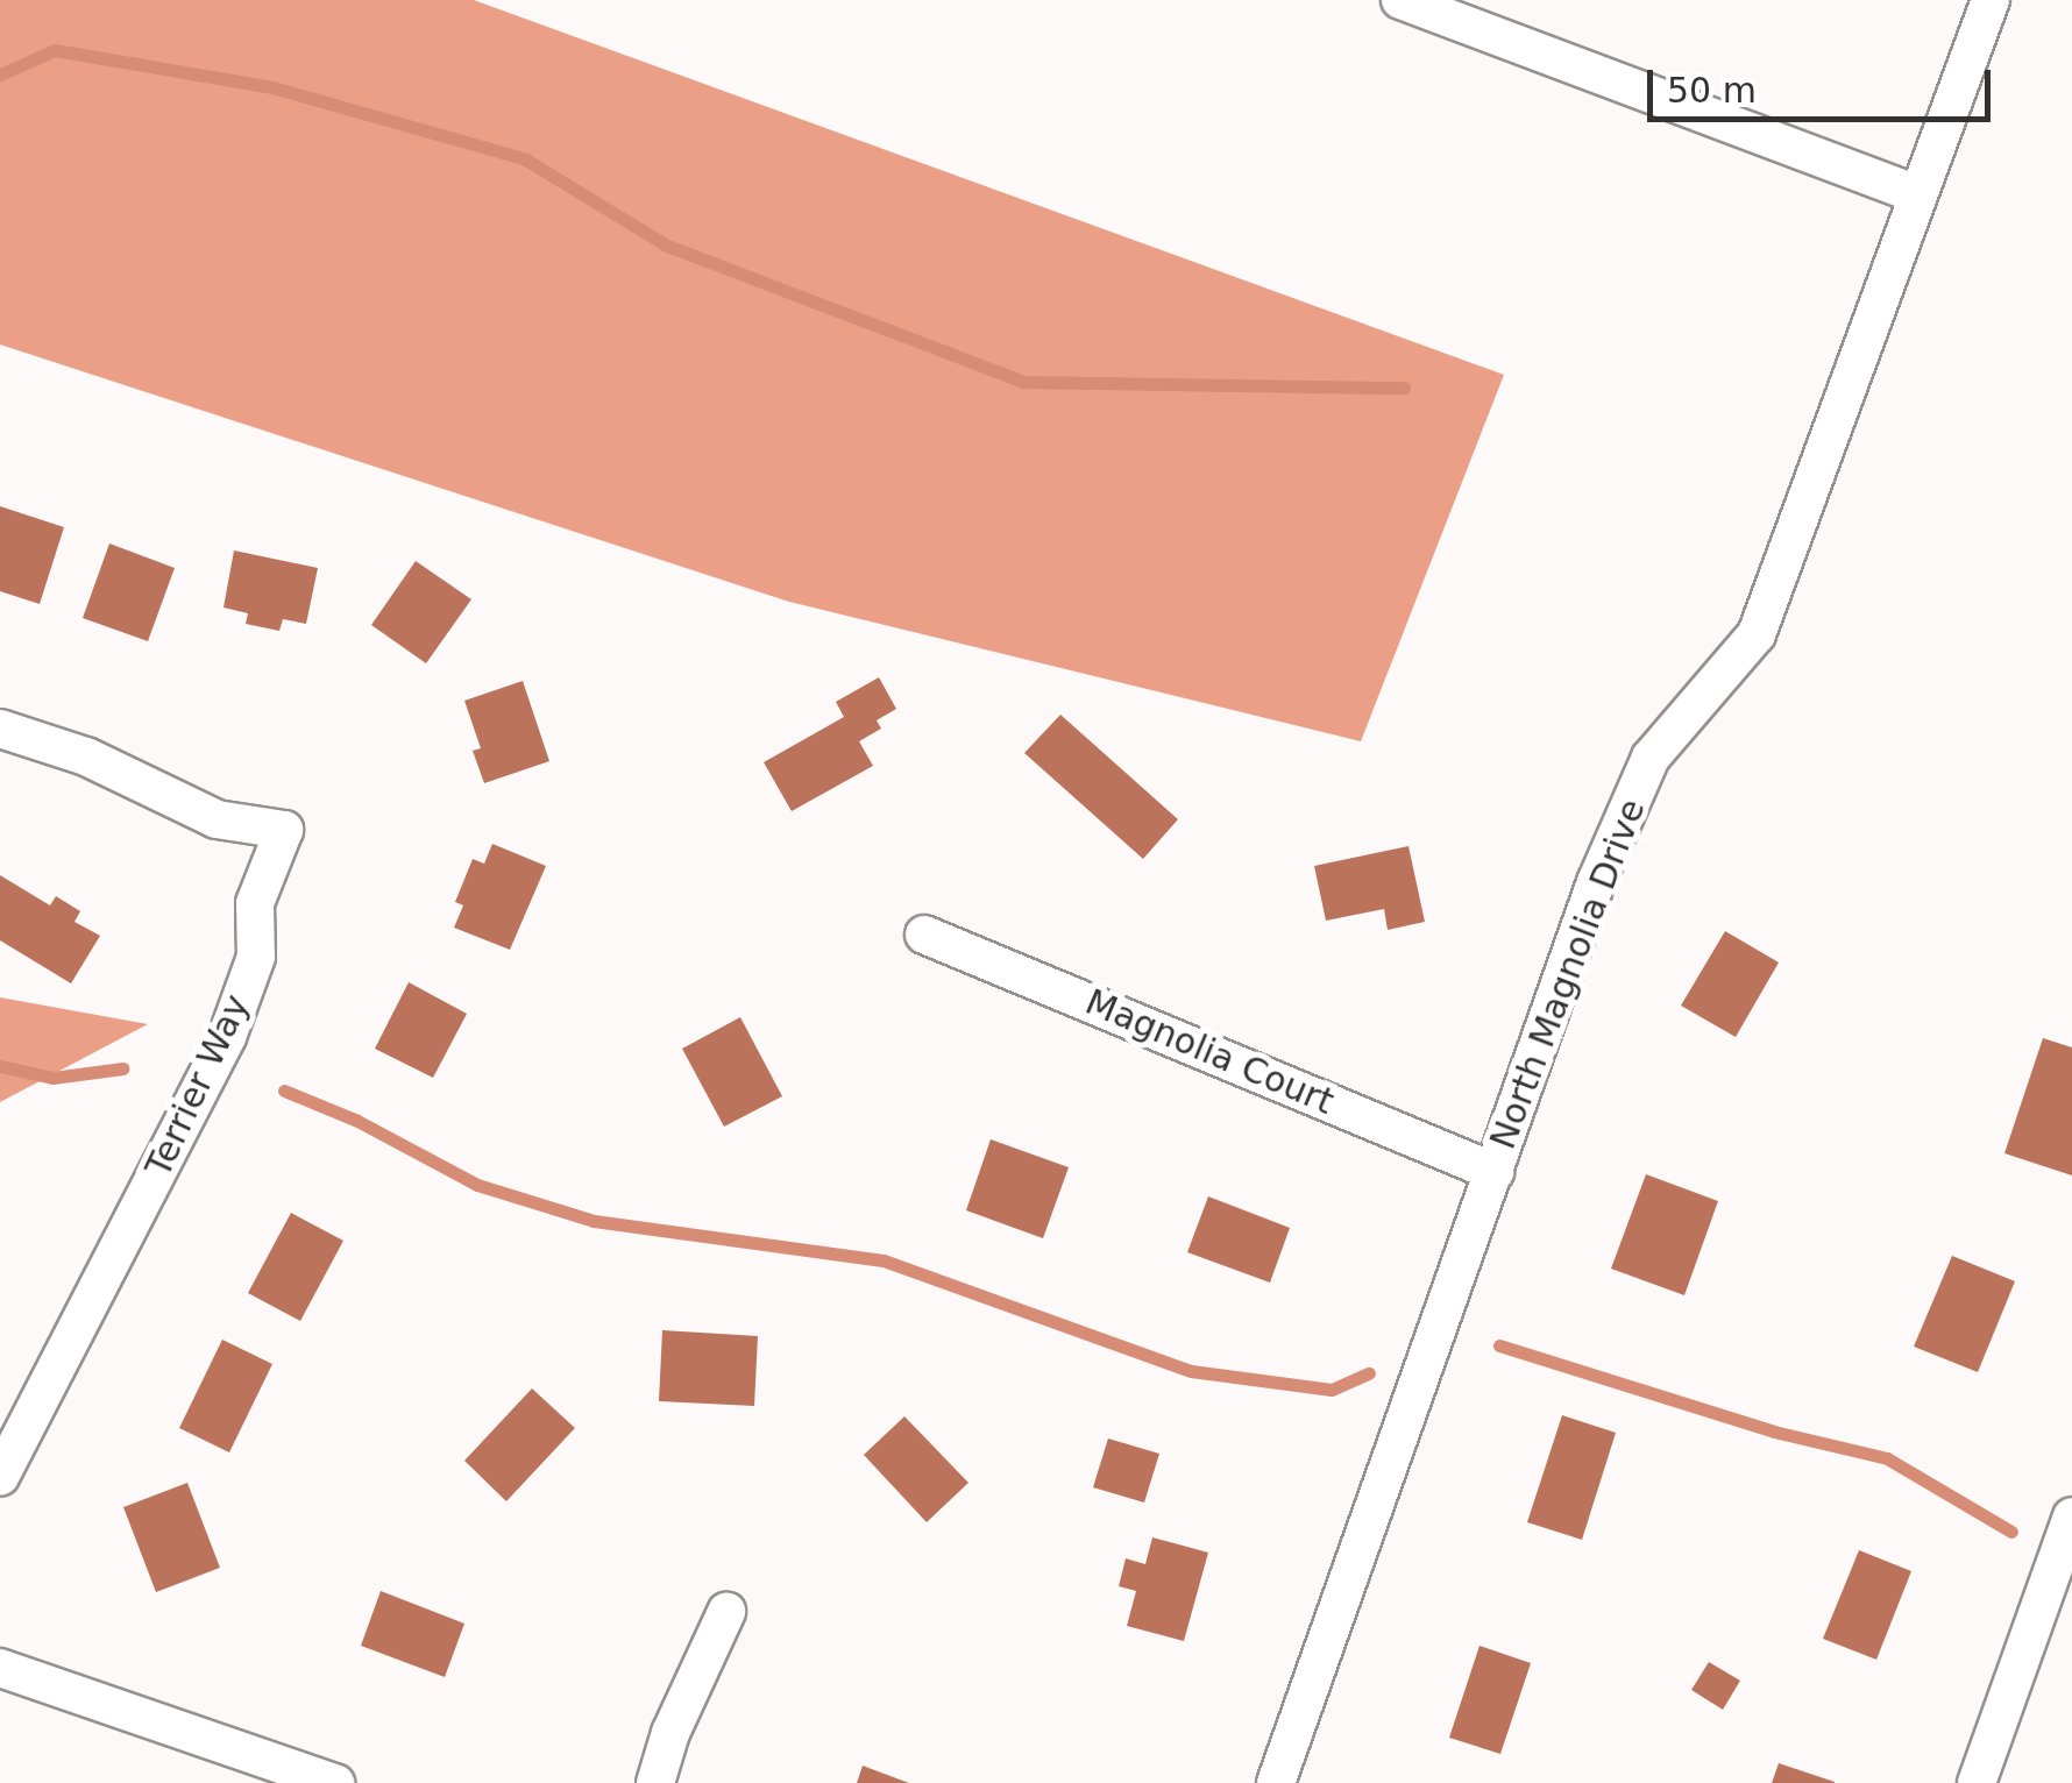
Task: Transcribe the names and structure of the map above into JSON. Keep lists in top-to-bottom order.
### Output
{
  "streets": {
    "street": ["North Magnolia Drive", "Magnolia Court", "Terrier Way"]
  },
  "crossings": [
    ["North Magnolia Drive", "Magnolia Court"]
  ],
  "scale_bar": "50 m"
}
